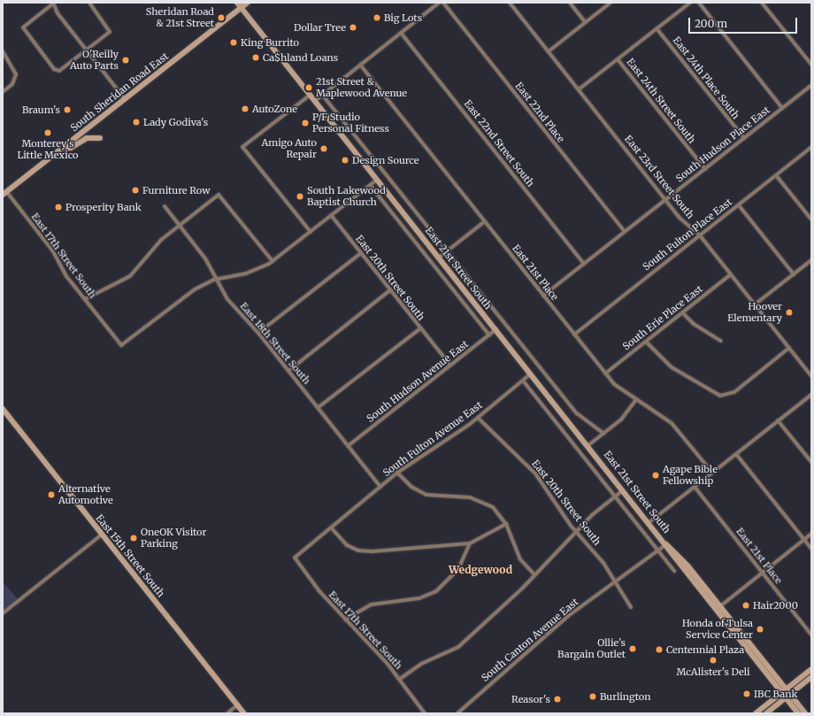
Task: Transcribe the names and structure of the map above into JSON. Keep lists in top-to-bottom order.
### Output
{
  "streets": {
    "main road": ["South Sheridan Road East", "East 21st Street South", "East 15th Street South"],
    "street": [
      "East 24th Place South",
      "East 24th Street South",
      "East 22nd Place",
      "East 22nd Street South",
      "South Hudson Place East",
      "East 23rd Street South",
      "South Fulton Place East",
      "East 17th Street South",
      "East 21st Place",
      "East 20th Street South",
      "South Erie Place East",
      "East 18th Street South",
      "South Hudson Avenue East",
      "South Fulton Avenue East",
      "South Canton Avenue East"
    ]
  },
  "crossings": [
    ["East 24th Place South", "South Hudson Place East"],
    ["South Sheridan Road East", "East 17th Street South"],
    ["South Sheridan Road East", "East 21st Street South"],
    ["East 24th Street South", "South Hudson Place East"],
    ["East 22nd Place", "South Hudson Place East"],
    ["East 22nd Street South", "South Hudson Place East"],
    ["South Hudson Place East", "East 23rd Street South"],
    ["South Hudson Place East", "East 21st Place"],
    ["East 23rd Street South", "South Fulton Place East"],
    ["East 23rd Street South", "South Erie Place East"],
    ["South Fulton Place East", "East 21st Place"],
    ["East 17th Street South", "East 18th Street South"],
    ["East 17th Street South", "South Fulton Avenue East"],
    ["East 21st Street South", "South Hudson Avenue East"],
    ["East 21st Street South", "South Fulton Avenue East"],
    ["East 21st Street South", "South Canton Avenue East"],
    ["East 21st Place", "South Erie Place East"],
    ["East 20th Street South", "South Hudson Avenue East"],
    ["East 20th Street South", "South Fulton Avenue East"],
    ["East 20th Street South", "South Canton Avenue East"],
    ["East 18th Street South", "South Hudson Avenue East"],
    ["East 18th Street South", "South Fulton Avenue East"]
  ],
  "districts": ["Wedgewood"],
  "places": [
    "Sheridan Road & 21st Street",
    "Big Lots",
    "Dollar Tree",
    "King Burrito",
    "Ca$hland Loans",
    "O'Reilly Auto Parts",
    "21st Street & Maplewood Avenue",
    "AutoZone",
    "Braum's",
    "Lady Godiva's",
    "P/F Studio Personal Fitness",
    "Monterey's Little Mexico",
    "Amigo Auto Repair",
    "Design Source",
    "Furniture Row",
    "South Lakewood Baptist Church",
    "Prosperity Bank",
    "Hoover Elementary",
    "Agape Bible Fellowship",
    "Alternative Automotive",
    "OneOK Visitor Parking",
    "Hair2000",
    "Honda of Tulsa Service Center",
    "Ollie's Bargain Outlet",
    "Centennial Plaza",
    "McAlister's Deli",
    "IBC Bank",
    "Burlington",
    "Reasor's"
  ],
  "scale_bar": "200 m"
}
